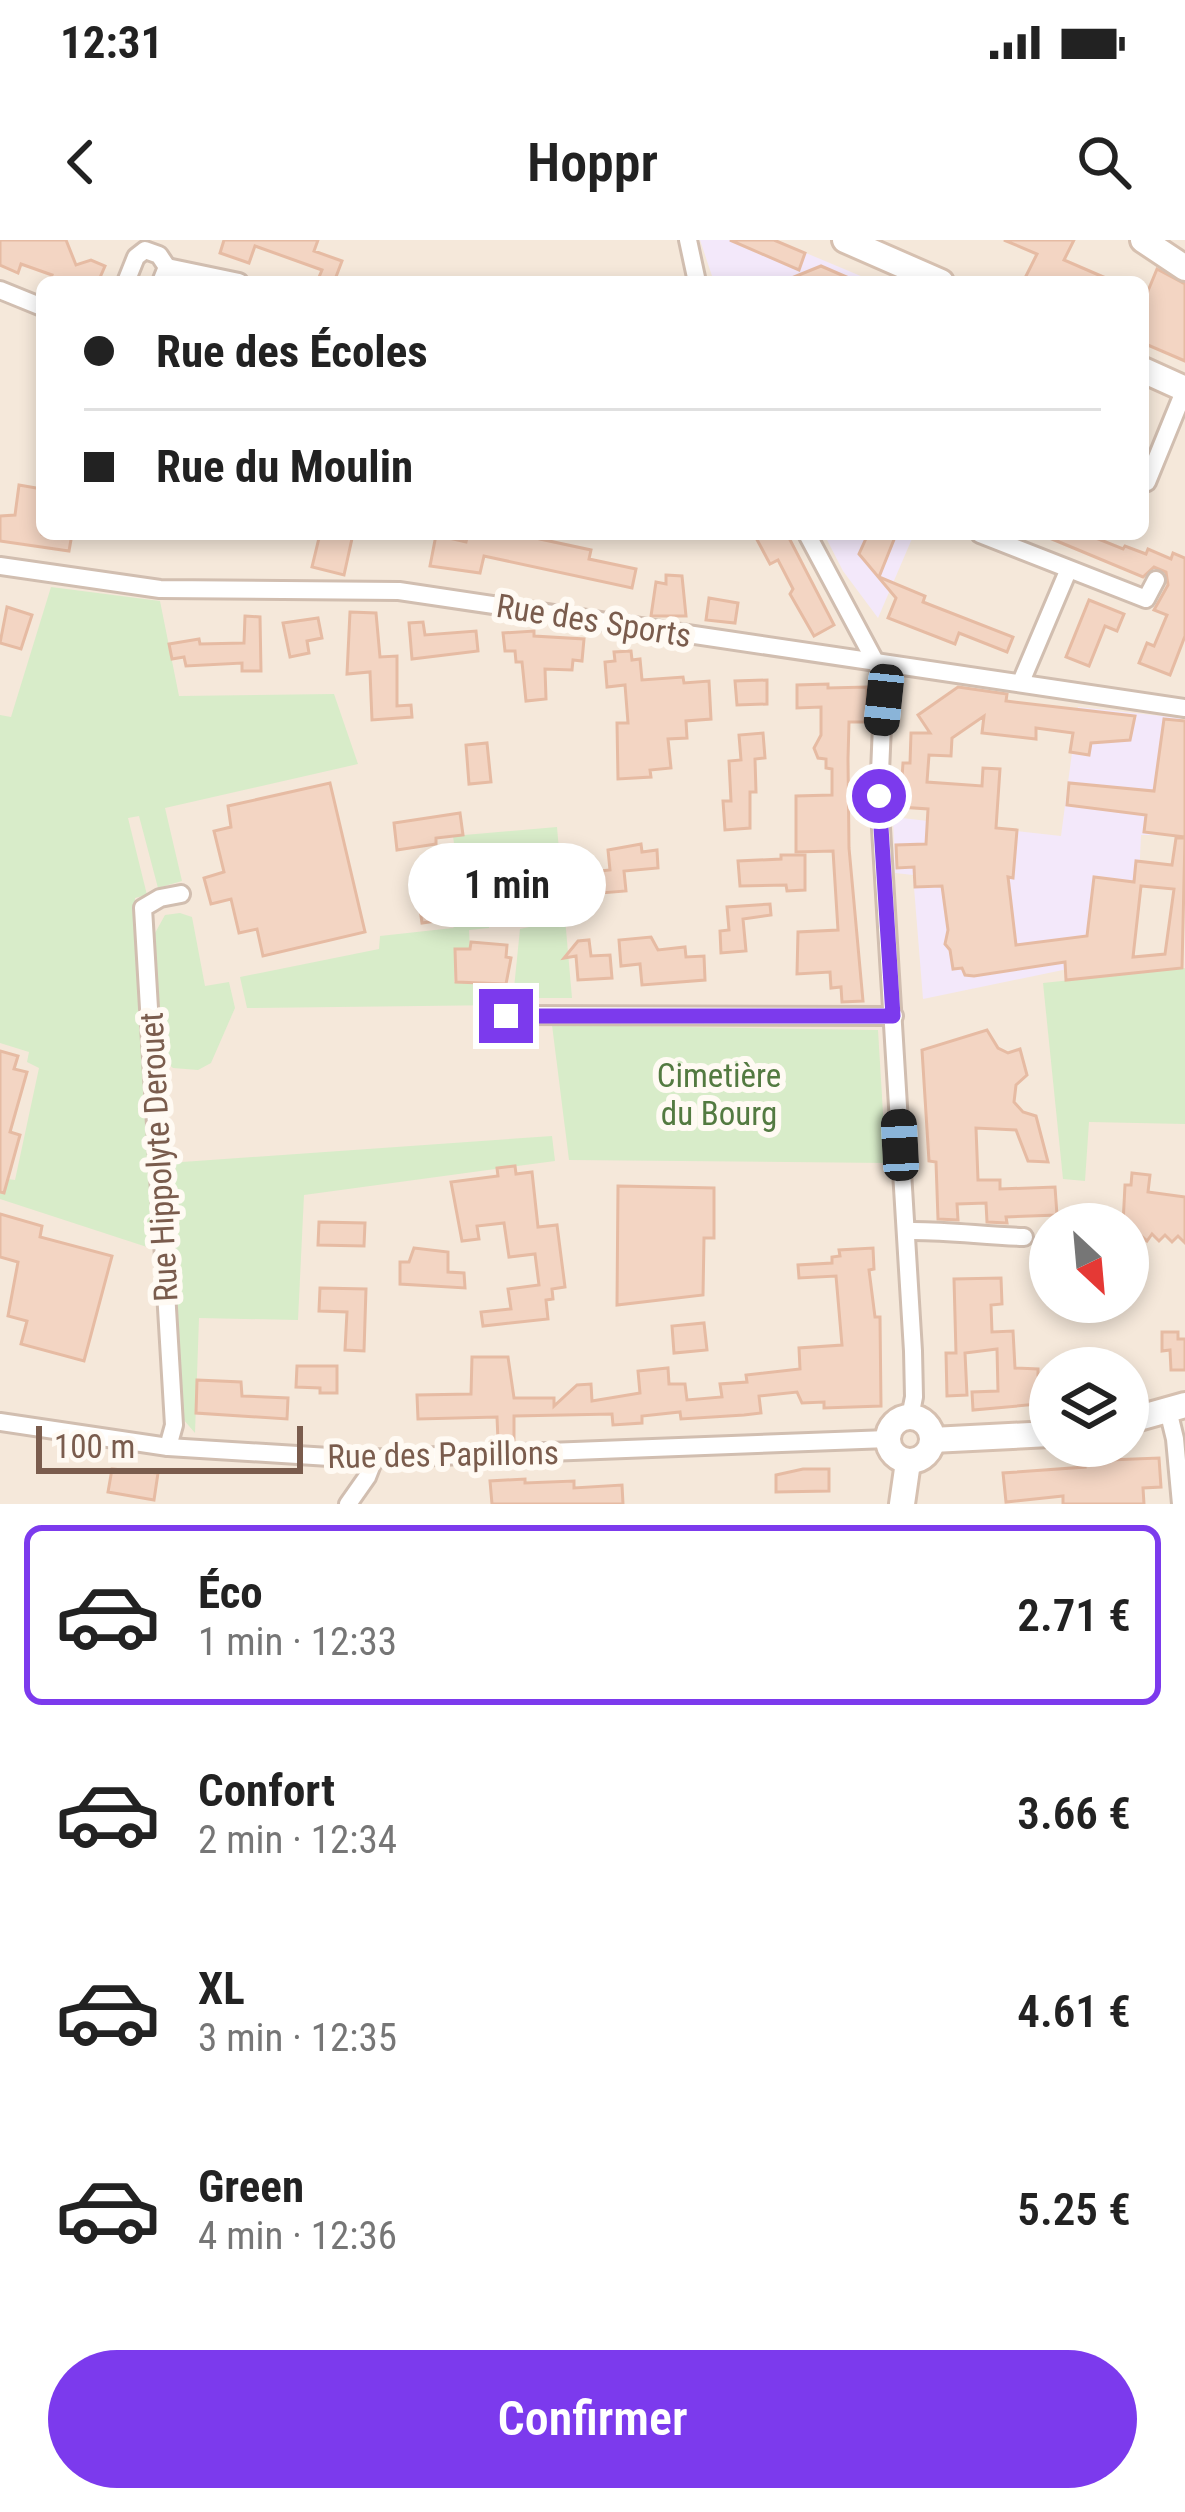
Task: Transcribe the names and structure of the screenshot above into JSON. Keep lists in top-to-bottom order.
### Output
{
  "streets": {
    "street": ["Rue des Sports", "Rue Hippolyte Derouet", "Rue des Papillons"]
  },
  "crossings": [
    ["Rue Hippolyte Derouet", "Rue des Papillons"]
  ],
  "parks": ["Cimetière du Bourg"],
  "scale_bar": "100 m",
  "north": "bottom right",
  "page": {
    "status": "12:31",
    "header": "Hoppr",
    "banner": ["Rue des Écoles", "Rue du Moulin"],
    "bubble": "1 min",
    "scale": "100 m",
    "list": [
      {
        "name": "Éco",
        "note": "1 min · 12:33",
        "value": "2.71 €"
      },
      {
        "name": "Confort",
        "note": "2 min · 12:34",
        "value": "3.66 €"
      },
      {
        "name": "XL",
        "note": "3 min · 12:35",
        "value": "4.61 €"
      },
      {
        "name": "Green",
        "note": "4 min · 12:36",
        "value": "5.25 €"
      }
    ],
    "buttons": "Confirmer"
  }
}
